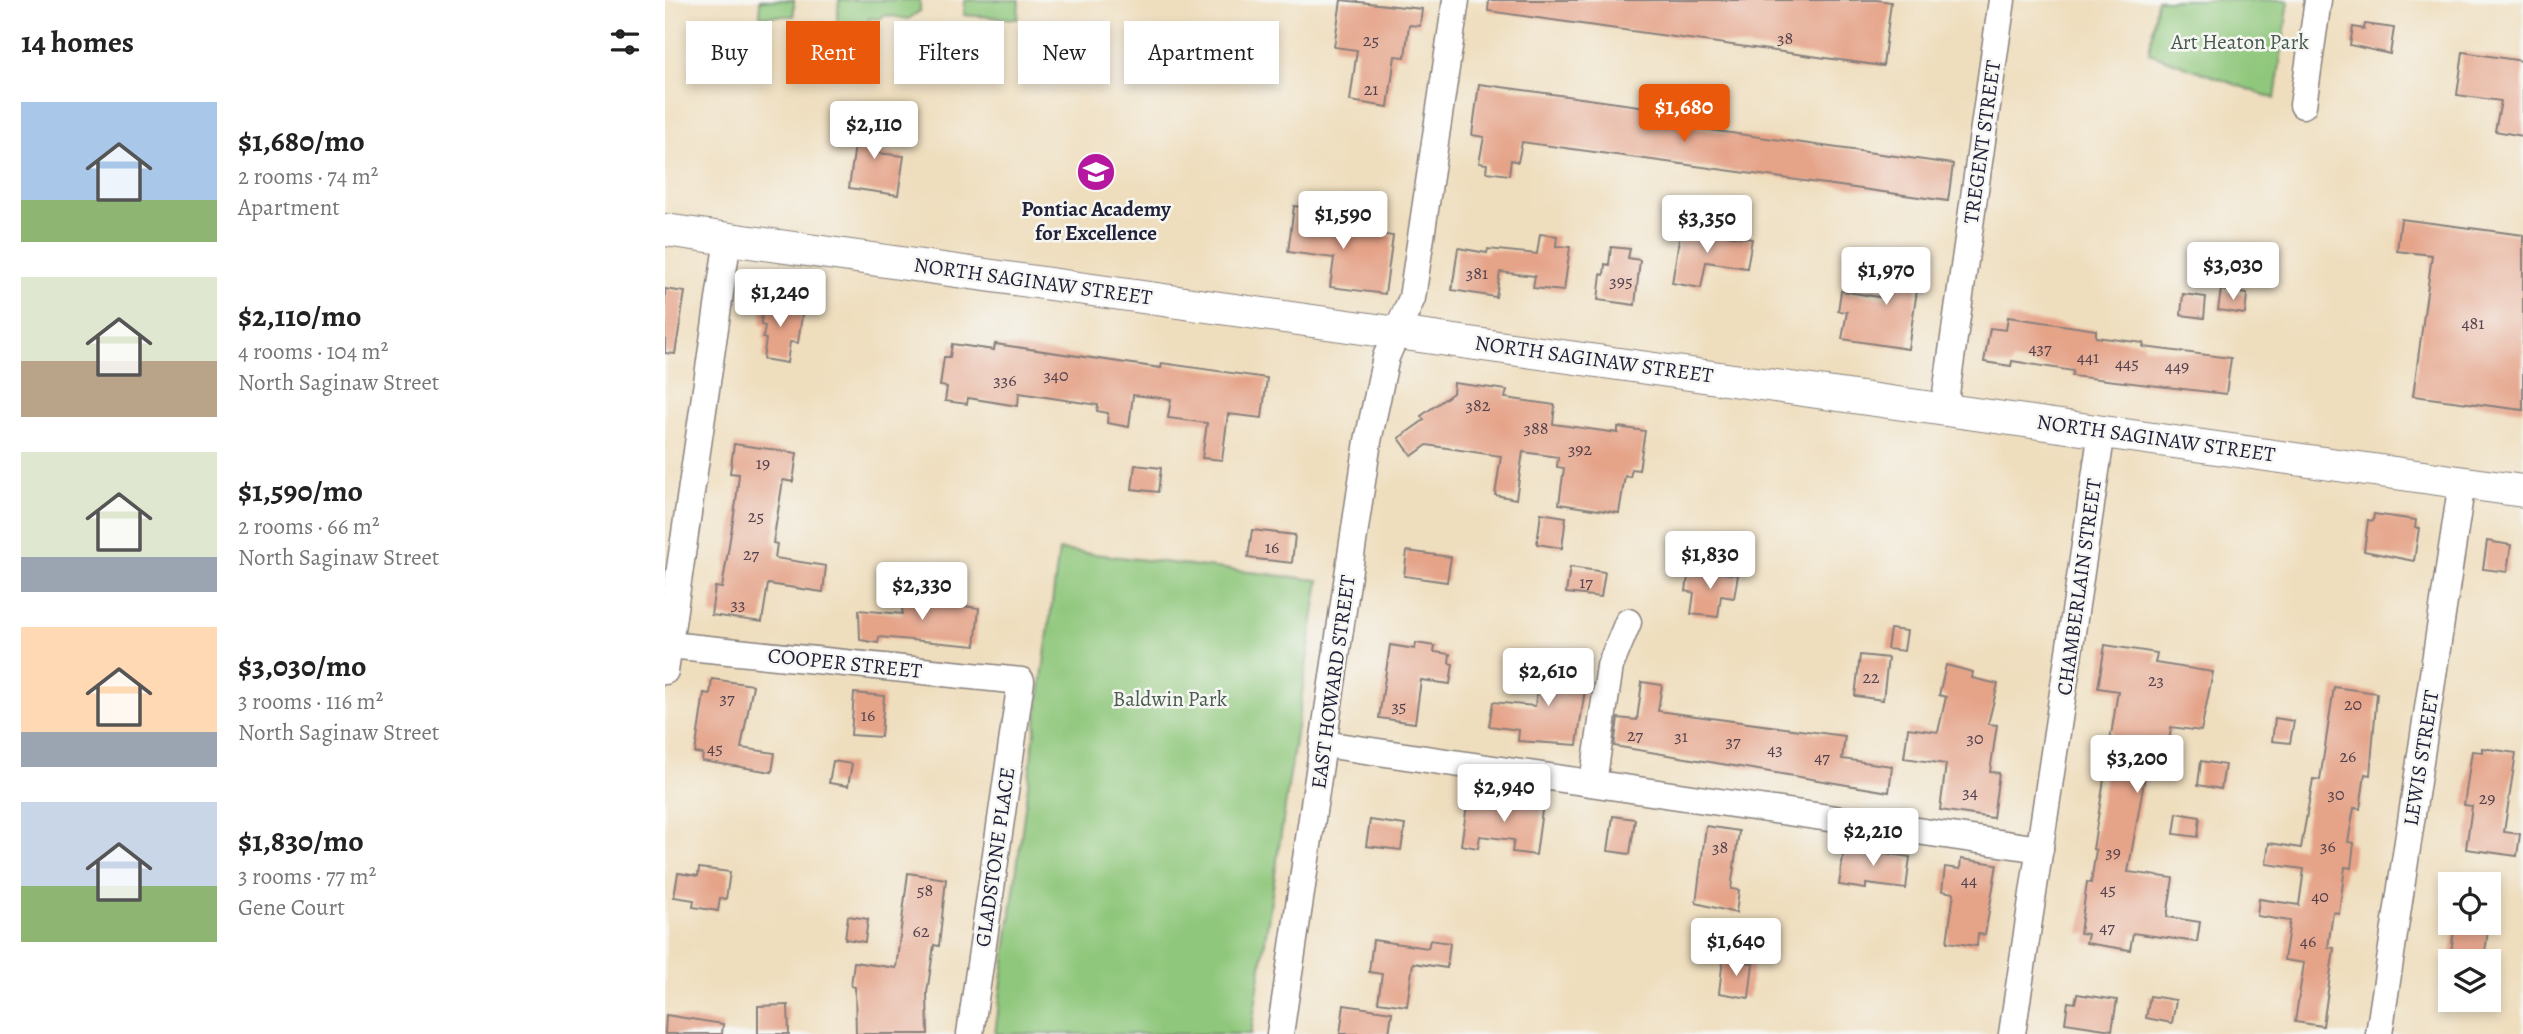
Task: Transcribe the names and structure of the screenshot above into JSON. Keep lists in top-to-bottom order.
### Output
{
  "streets": {
    "street": [
      "TREGENT STREET",
      "NORTH SAGINAW STREET",
      "CHAMBERLAIN STREET",
      "COOPER STREET",
      "EAST HOWARD STREET",
      "LEWIS STREET",
      "GLADSTONE PLACE"
    ]
  },
  "crossings": [
    ["TREGENT STREET", "NORTH SAGINAW STREET"],
    ["NORTH SAGINAW STREET", "CHAMBERLAIN STREET"],
    ["NORTH SAGINAW STREET", "EAST HOWARD STREET"],
    ["NORTH SAGINAW STREET", "LEWIS STREET"],
    ["COOPER STREET", "GLADSTONE PLACE"]
  ],
  "parks": ["Art Heaton Park", "Baldwin Park"],
  "places": {
    "school or university": ["Pontiac Academy for Excellence"]
  },
  "house_numbers": [
    "38",
    "25",
    "21",
    "381",
    "395",
    "481",
    "437",
    "441",
    "445",
    "449",
    "340",
    "336",
    "382",
    "388",
    "392",
    "19",
    "25",
    "16",
    "27",
    "17",
    "33",
    "22",
    "23",
    "37",
    "20",
    "35",
    "16",
    "27",
    "31",
    "30",
    "37",
    "45",
    "43",
    "26",
    "47",
    "34",
    "30",
    "29",
    "36",
    "38",
    "39",
    "44",
    "45",
    "58",
    "40",
    "47",
    "62",
    "46"
  ],
  "page": {
    "heading": "14 homes",
    "chip": [
      "Buy",
      "Rent",
      "Filters",
      "New",
      "Apartment"
    ],
    "list": [
      {
        "name": "$1,680/mo",
        "note": "2 rooms · 74 m² · Apartment"
      },
      {
        "name": "$2,110/mo",
        "note": "4 rooms · 104 m² · North Saginaw Street"
      },
      {
        "name": "$1,590/mo",
        "note": "2 rooms · 66 m² · North Saginaw Street"
      },
      {
        "name": "$3,030/mo",
        "note": "3 rooms · 116 m² · North Saginaw Street"
      },
      {
        "name": "$1,830/mo",
        "note": "3 rooms · 77 m² · Gene Court"
      }
    ],
    "price": [
      "$1,680",
      "$2,110",
      "$1,590",
      "$3,350",
      "$3,030",
      "$1,970",
      "$1,240",
      "$1,830",
      "$2,330",
      "$2,610",
      "$3,200",
      "$2,940",
      "$2,210",
      "$1,640"
    ]
  }
}
